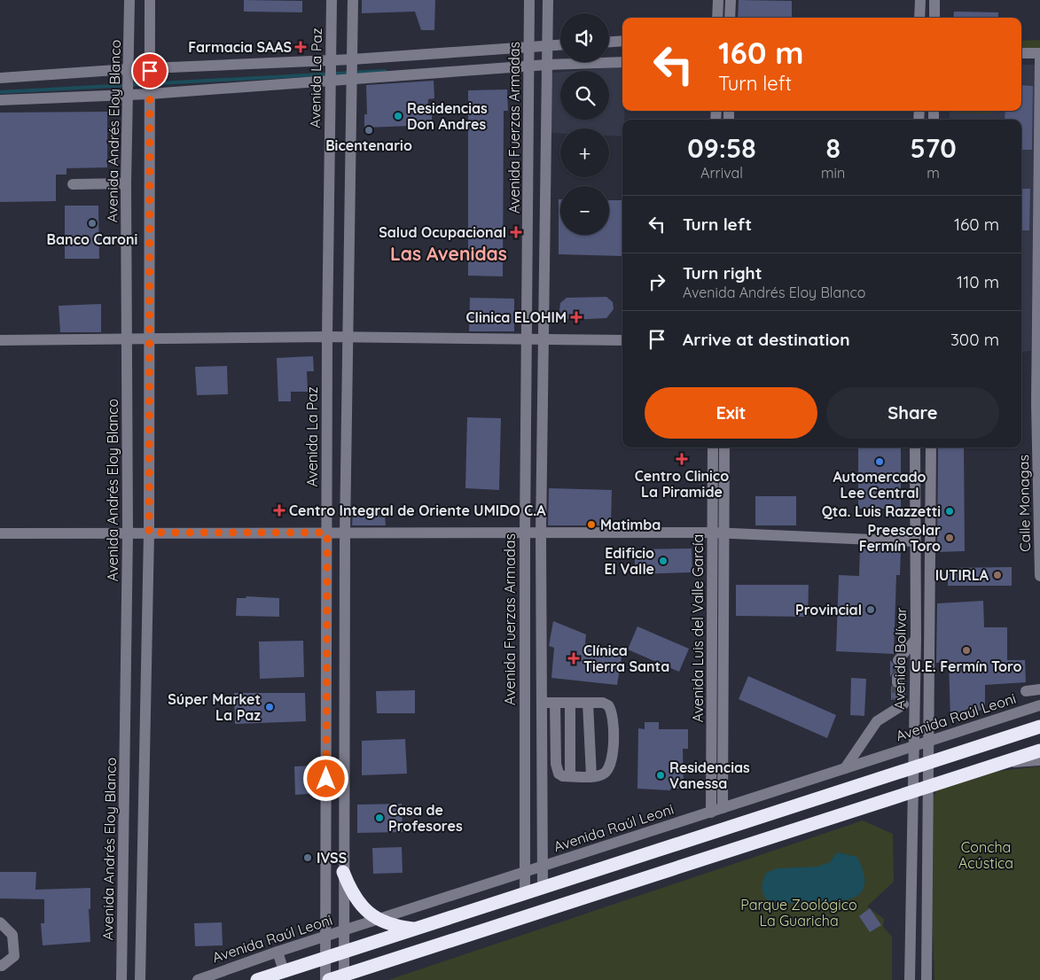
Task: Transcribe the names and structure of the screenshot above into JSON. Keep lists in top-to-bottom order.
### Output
{
  "streets": {
    "street": [
      "Avenida La Paz",
      "Avenida Fuerzas Armadas",
      "Avenida Andrés Eloy Blanco",
      "Calle Monagas",
      "Avenida Luis del Valle García",
      "Avenida Bolívar",
      "Avenida Raúl Leoni"
    ]
  },
  "crossings": [
    ["Avenida La Paz", "Avenida Raúl Leoni"],
    ["Avenida Fuerzas Armadas", "Avenida Raúl Leoni"],
    ["Avenida Luis del Valle García", "Avenida Raúl Leoni"],
    ["Avenida Bolívar", "Avenida Raúl Leoni"]
  ],
  "districts": ["Las Avenidas"],
  "parks": ["Concha Acústica", "Parque Zoológico La Guaricha"],
  "places": {
    "health": [
      "Farmacia SAAS",
      "Salud Ocupacional",
      "Clinica ELOHIM",
      "Centro Clinico La Piramide",
      "Centro Integral de Oriente UMIDO C.A",
      "Clínica Tierra Santa"
    ],
    "other": [
      "Residencias Don Andres",
      "Bicentenario",
      "Banco Caroni",
      "Automercado Lee Central",
      "Qta. Luis Razzetti",
      "Matimba",
      "Preescolar Fermín Toro",
      "Edificio El Valle",
      "IUTIRLA",
      "Provincial",
      "U.E. Fermín Toro",
      "Súper Market La Paz",
      "Residencias Vanessa",
      "Casa de Profesores",
      "IVSS"
    ]
  },
  "page": {
    "map_buttons": ["+", "−"],
    "turn": ["160 m", "Turn left"],
    "eta": [
      "09:58",
      "Arrival",
      "8",
      "min",
      "570",
      "m"
    ],
    "list": [
      {
        "name": "Turn left",
        "value": "160 m"
      },
      {
        "name": "Turn right",
        "note": "Avenida Andrés Eloy Blanco",
        "value": "110 m"
      },
      {
        "name": "Arrive at destination",
        "value": "300 m"
      }
    ],
    "buttons": ["Exit", "Share"]
  }
}
